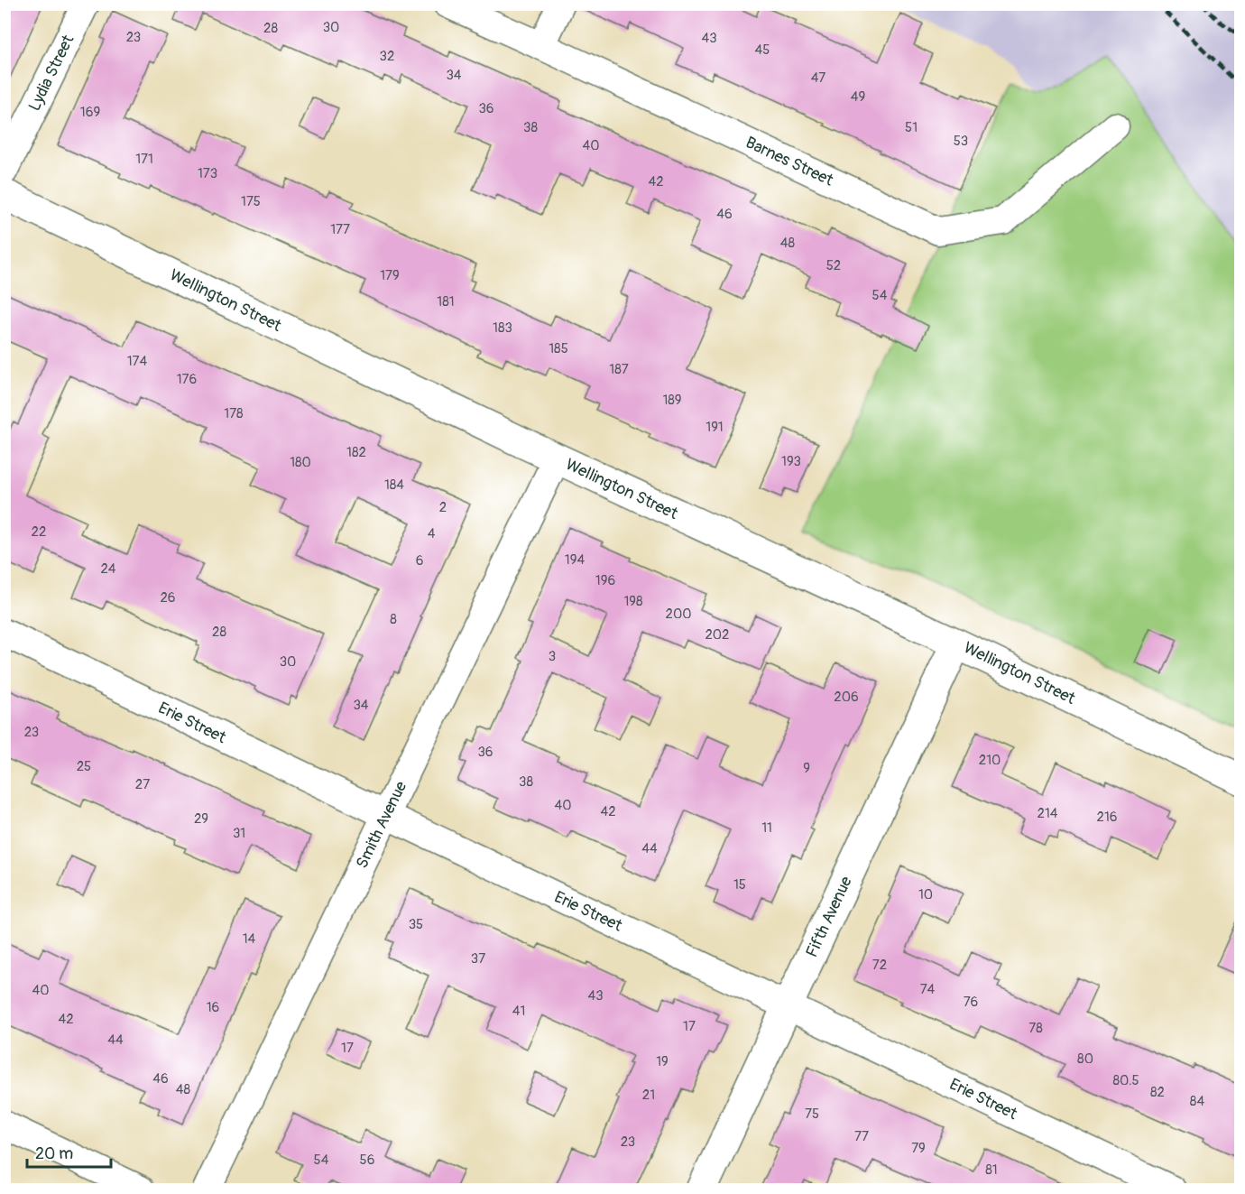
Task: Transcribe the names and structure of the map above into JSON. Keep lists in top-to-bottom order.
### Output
{
  "streets": {
    "street": [
      "Lydia Street",
      "Barnes Street",
      "Wellington Street",
      "Erie Street",
      "Smith Avenue",
      "Fifth Avenue"
    ]
  },
  "crossings": [
    ["Wellington Street", "Smith Avenue"],
    ["Wellington Street", "Fifth Avenue"],
    ["Erie Street", "Smith Avenue"],
    ["Erie Street", "Fifth Avenue"]
  ],
  "house_numbers": [
    "30",
    "28",
    "23",
    "43",
    "45",
    "32",
    "34",
    "47",
    "49",
    "36",
    "169",
    "38",
    "51",
    "53",
    "40",
    "171",
    "173",
    "42",
    "175",
    "46",
    "177",
    "48",
    "52",
    "179",
    "54",
    "181",
    "183",
    "185",
    "174",
    "187",
    "176",
    "189",
    "178",
    "191",
    "182",
    "193",
    "180",
    "184",
    "2",
    "22",
    "4",
    "194",
    "6",
    "24",
    "196",
    "26",
    "198",
    "200",
    "8",
    "28",
    "202",
    "3",
    "30",
    "206",
    "34",
    "23",
    "36",
    "210",
    "25",
    "9",
    "38",
    "27",
    "40",
    "42",
    "214",
    "216",
    "29",
    "11",
    "31",
    "44",
    "15",
    "10",
    "35",
    "14",
    "37",
    "72",
    "74",
    "40",
    "43",
    "76",
    "16",
    "41",
    "42",
    "17",
    "78",
    "44",
    "17",
    "80",
    "19",
    "46",
    "80.5",
    "48",
    "82",
    "21",
    "84",
    "75",
    "77",
    "23",
    "79",
    "54",
    "56",
    "81"
  ],
  "scale_bar": "20 m"
}
